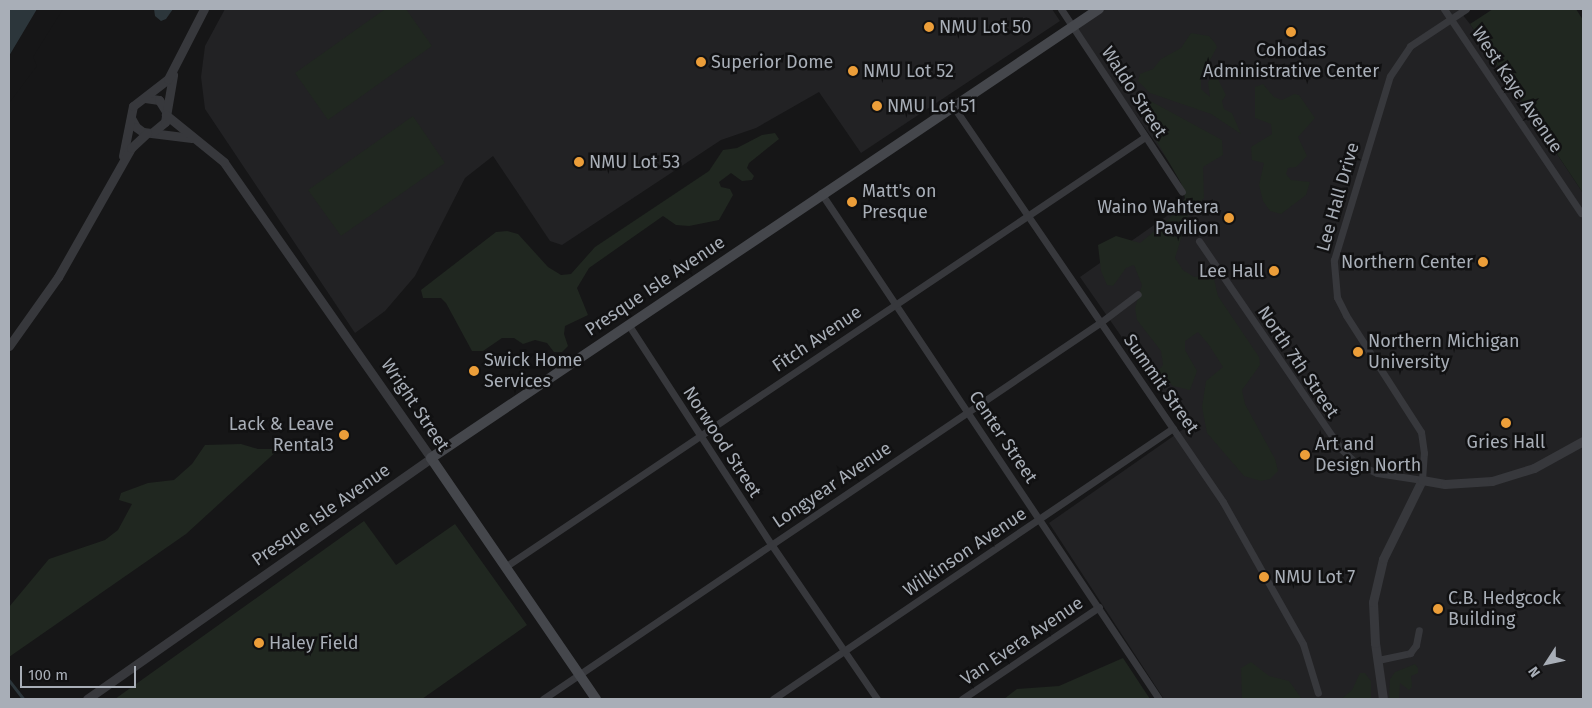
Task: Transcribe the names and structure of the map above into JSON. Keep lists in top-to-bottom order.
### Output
{
  "streets": {
    "main road": ["Presque Isle Avenue", "Wright Street"],
    "street": [
      "West Kaye Avenue",
      "Waldo Street",
      "Lee Hall Drive",
      "Fitch Avenue",
      "North 7th Street",
      "Summit Street",
      "Center Street",
      "Norwood Street",
      "Longyear Avenue",
      "Wilkinson Avenue",
      "Van Evera Avenue"
    ]
  },
  "crossings": [
    ["West Kaye Avenue", "Lee Hall Drive"],
    ["Waldo Street", "Presque Isle Avenue"],
    ["Waldo Street", "Fitch Avenue"],
    ["Lee Hall Drive", "North 7th Street"],
    ["Presque Isle Avenue", "Summit Street"],
    ["Presque Isle Avenue", "Wright Street"],
    ["Presque Isle Avenue", "Center Street"],
    ["Presque Isle Avenue", "Norwood Street"],
    ["Fitch Avenue", "Summit Street"],
    ["Fitch Avenue", "Wright Street"],
    ["Fitch Avenue", "Center Street"],
    ["Fitch Avenue", "Norwood Street"],
    ["Summit Street", "Longyear Avenue"],
    ["Summit Street", "Wilkinson Avenue"],
    ["Wright Street", "Longyear Avenue"],
    ["Center Street", "Longyear Avenue"],
    ["Center Street", "Wilkinson Avenue"],
    ["Center Street", "Van Evera Avenue"],
    ["Norwood Street", "Longyear Avenue"],
    ["Norwood Street", "Wilkinson Avenue"]
  ],
  "places": [
    "NMU Lot 50",
    "Cohodas Administrative Center",
    "Superior Dome",
    "NMU Lot 52",
    "NMU Lot 51",
    "NMU Lot 53",
    "Matt's on Presque",
    "Waino Wahtera Pavilion",
    "Northern Center",
    "Lee Hall",
    "Northern Michigan University",
    "Swick Home Services",
    "Gries Hall",
    "Lack & Leave Rental3",
    "Art and Design North",
    "NMU Lot 7",
    "C.B. Hedgcock Building",
    "Haley Field"
  ],
  "scale_bar": "100 m",
  "north": "bottom left"
}
